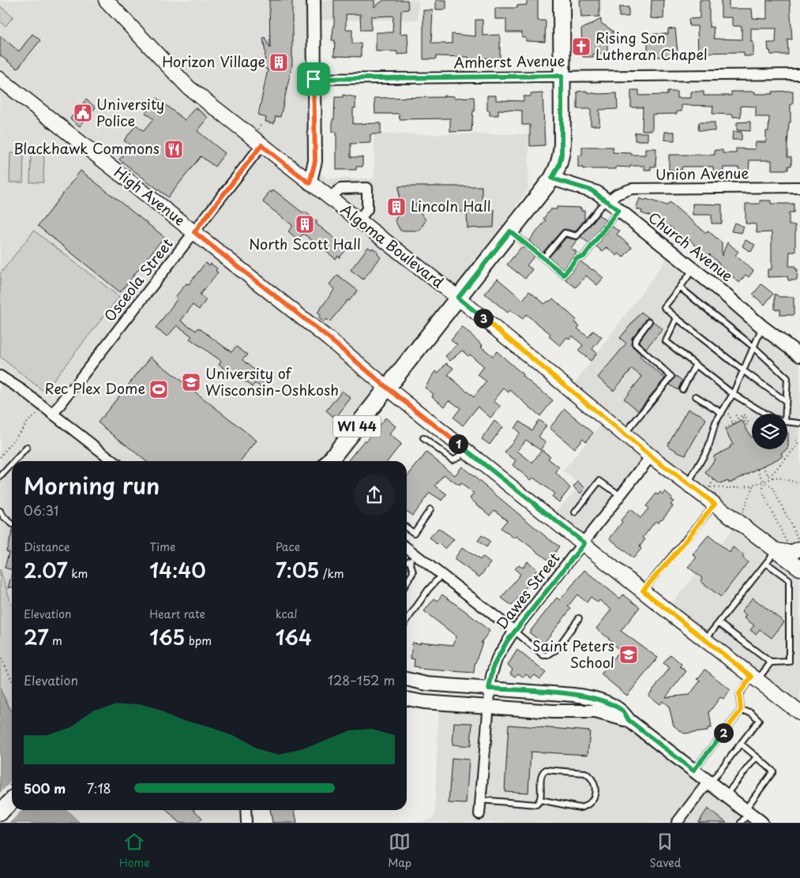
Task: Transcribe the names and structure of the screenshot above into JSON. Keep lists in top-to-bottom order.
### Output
{
  "streets": {
    "main road": ["High Avenue", "Algoma Boulevard", "WI 44"],
    "street": [
      "Amherst Avenue",
      "Union Avenue",
      "Church Avenue",
      "Osceola Street",
      "Dawes Street"
    ]
  },
  "crossings": [
    ["Amherst Avenue", "WI 44"],
    ["Union Avenue", "Church Avenue"],
    ["High Avenue", "Osceola Street"],
    ["High Avenue", "WI 44"],
    ["High Avenue", "Dawes Street"],
    ["Algoma Boulevard", "Osceola Street"],
    ["Algoma Boulevard", "WI 44"],
    ["Algoma Boulevard", "Dawes Street"],
    ["Church Avenue", "WI 44"]
  ],
  "places": {
    "church": ["Rising Son Lutheran Chapel"],
    "building": ["Horizon Village", "Lincoln Hall", "North Scott Hall"],
    "public building": ["University Police"],
    "restaurant": ["Blackhawk Commons"],
    "school or university": ["University of Wisconsin-Oshkosh", "Saint Peters School"],
    "sports": ["Rec Plex Dome"]
  },
  "page": {
    "pins": ["3", "1", "2"],
    "heading": ["Morning run", "06:31"],
    "stats": [
      ["Distance", "2.07 km"],
      ["Time", "14:40"],
      ["Pace", "7:05 /km"],
      ["Elevation", "27 m"],
      ["Heart rate", "165 bpm"],
      ["kcal", "164"]
    ],
    "chart": ["Elevation", "128–152 m"],
    "list": [
      {
        "name": "500 m",
        "note": "7:18"
      }
    ],
    "tabs": ["Home", "Map", "Saved"]
  }
}
